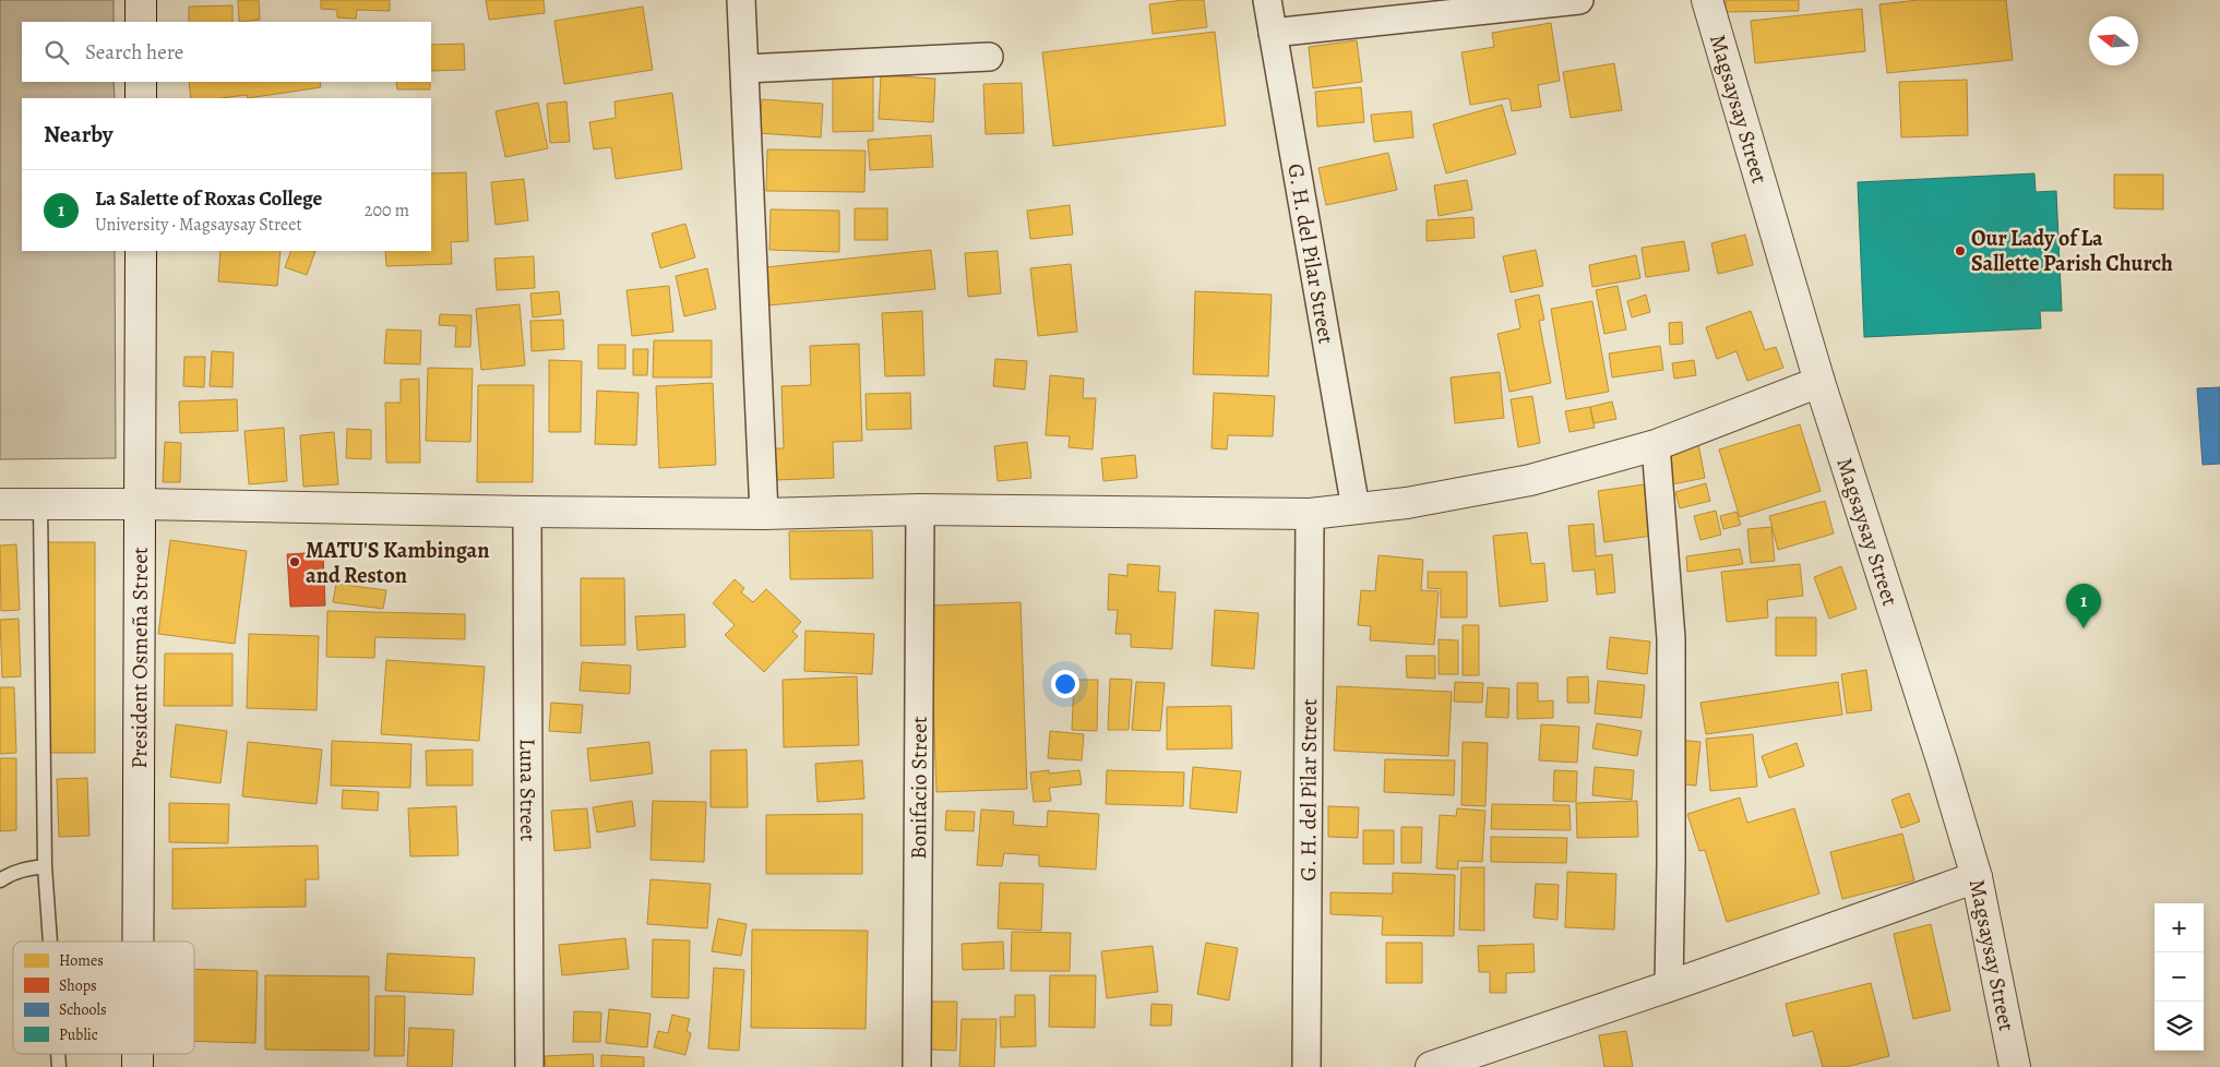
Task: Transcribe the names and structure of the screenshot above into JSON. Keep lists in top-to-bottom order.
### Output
{
  "streets": {
    "street": [
      "Magsaysay Street",
      "G. H. del Pilar Street",
      "President Osmeña Street",
      "Bonifacio Street",
      "Luna Street"
    ]
  },
  "places": ["Our Lady of La Sallette Parish Church", "MATU'S Kambingan and Reston"],
  "legend": [
    "Homes",
    "Shops",
    "Schools",
    "Public"
  ],
  "north": "left",
  "page": {
    "search": "Search here",
    "heading": "Nearby",
    "list": [
      {
        "mark": "1",
        "name": "La Salette of Roxas College",
        "note": "University · Magsaysay Street",
        "value": "200 m"
      }
    ],
    "pins": "1",
    "map_buttons": ["+", "−"]
  }
}
